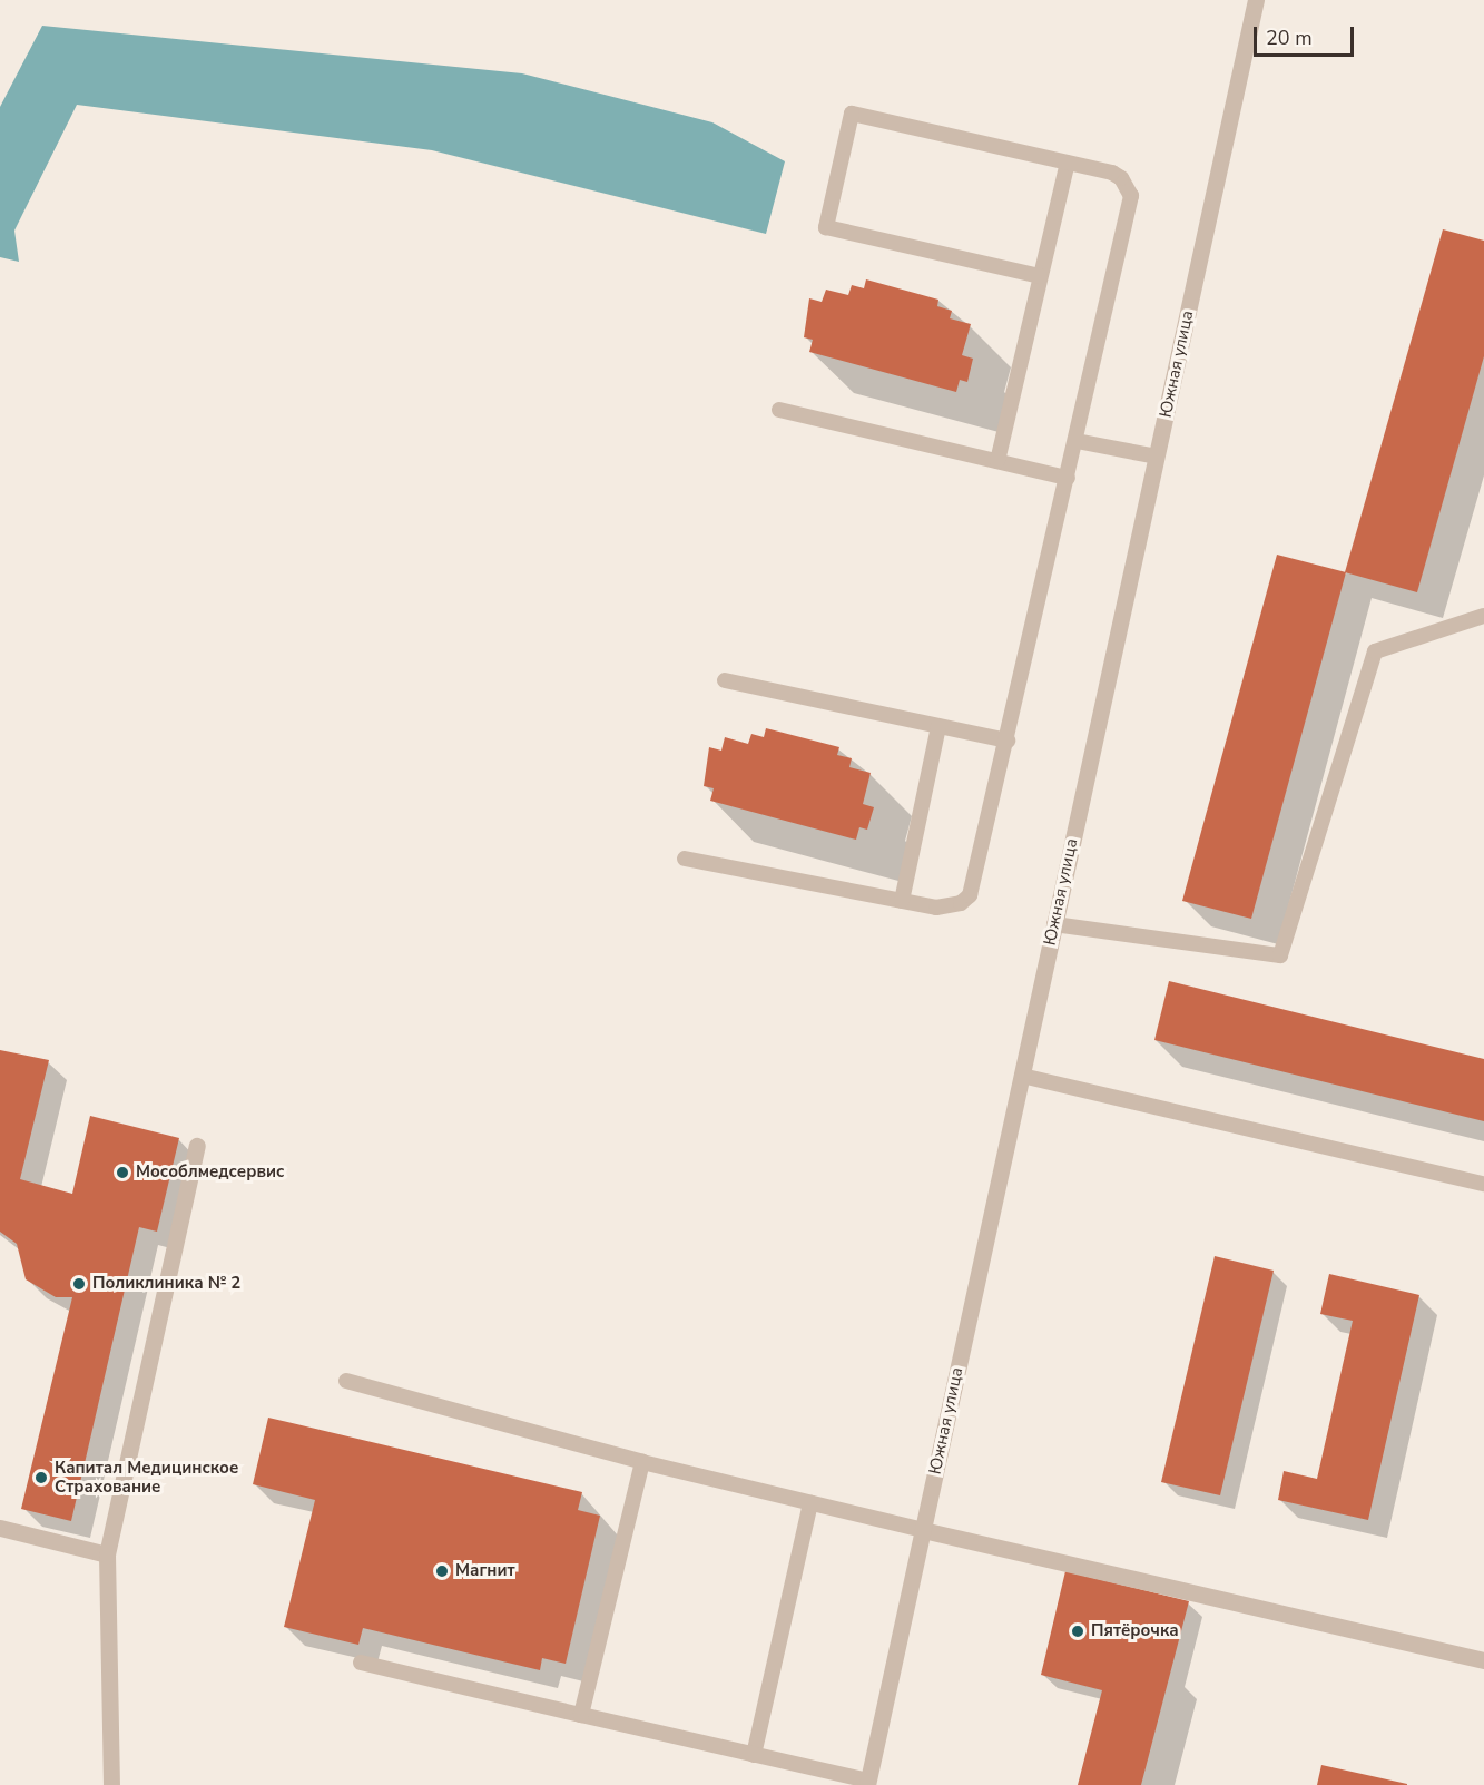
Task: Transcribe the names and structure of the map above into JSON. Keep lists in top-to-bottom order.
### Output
{
  "streets": {
    "street": ["Южная улица"]
  },
  "places": [
    "Мособлмедсервис",
    "Поликлиника № 2",
    "Капитал Медицинское Страхование",
    "Магнит",
    "Пятёрочка"
  ],
  "scale_bar": "20 m"
}
